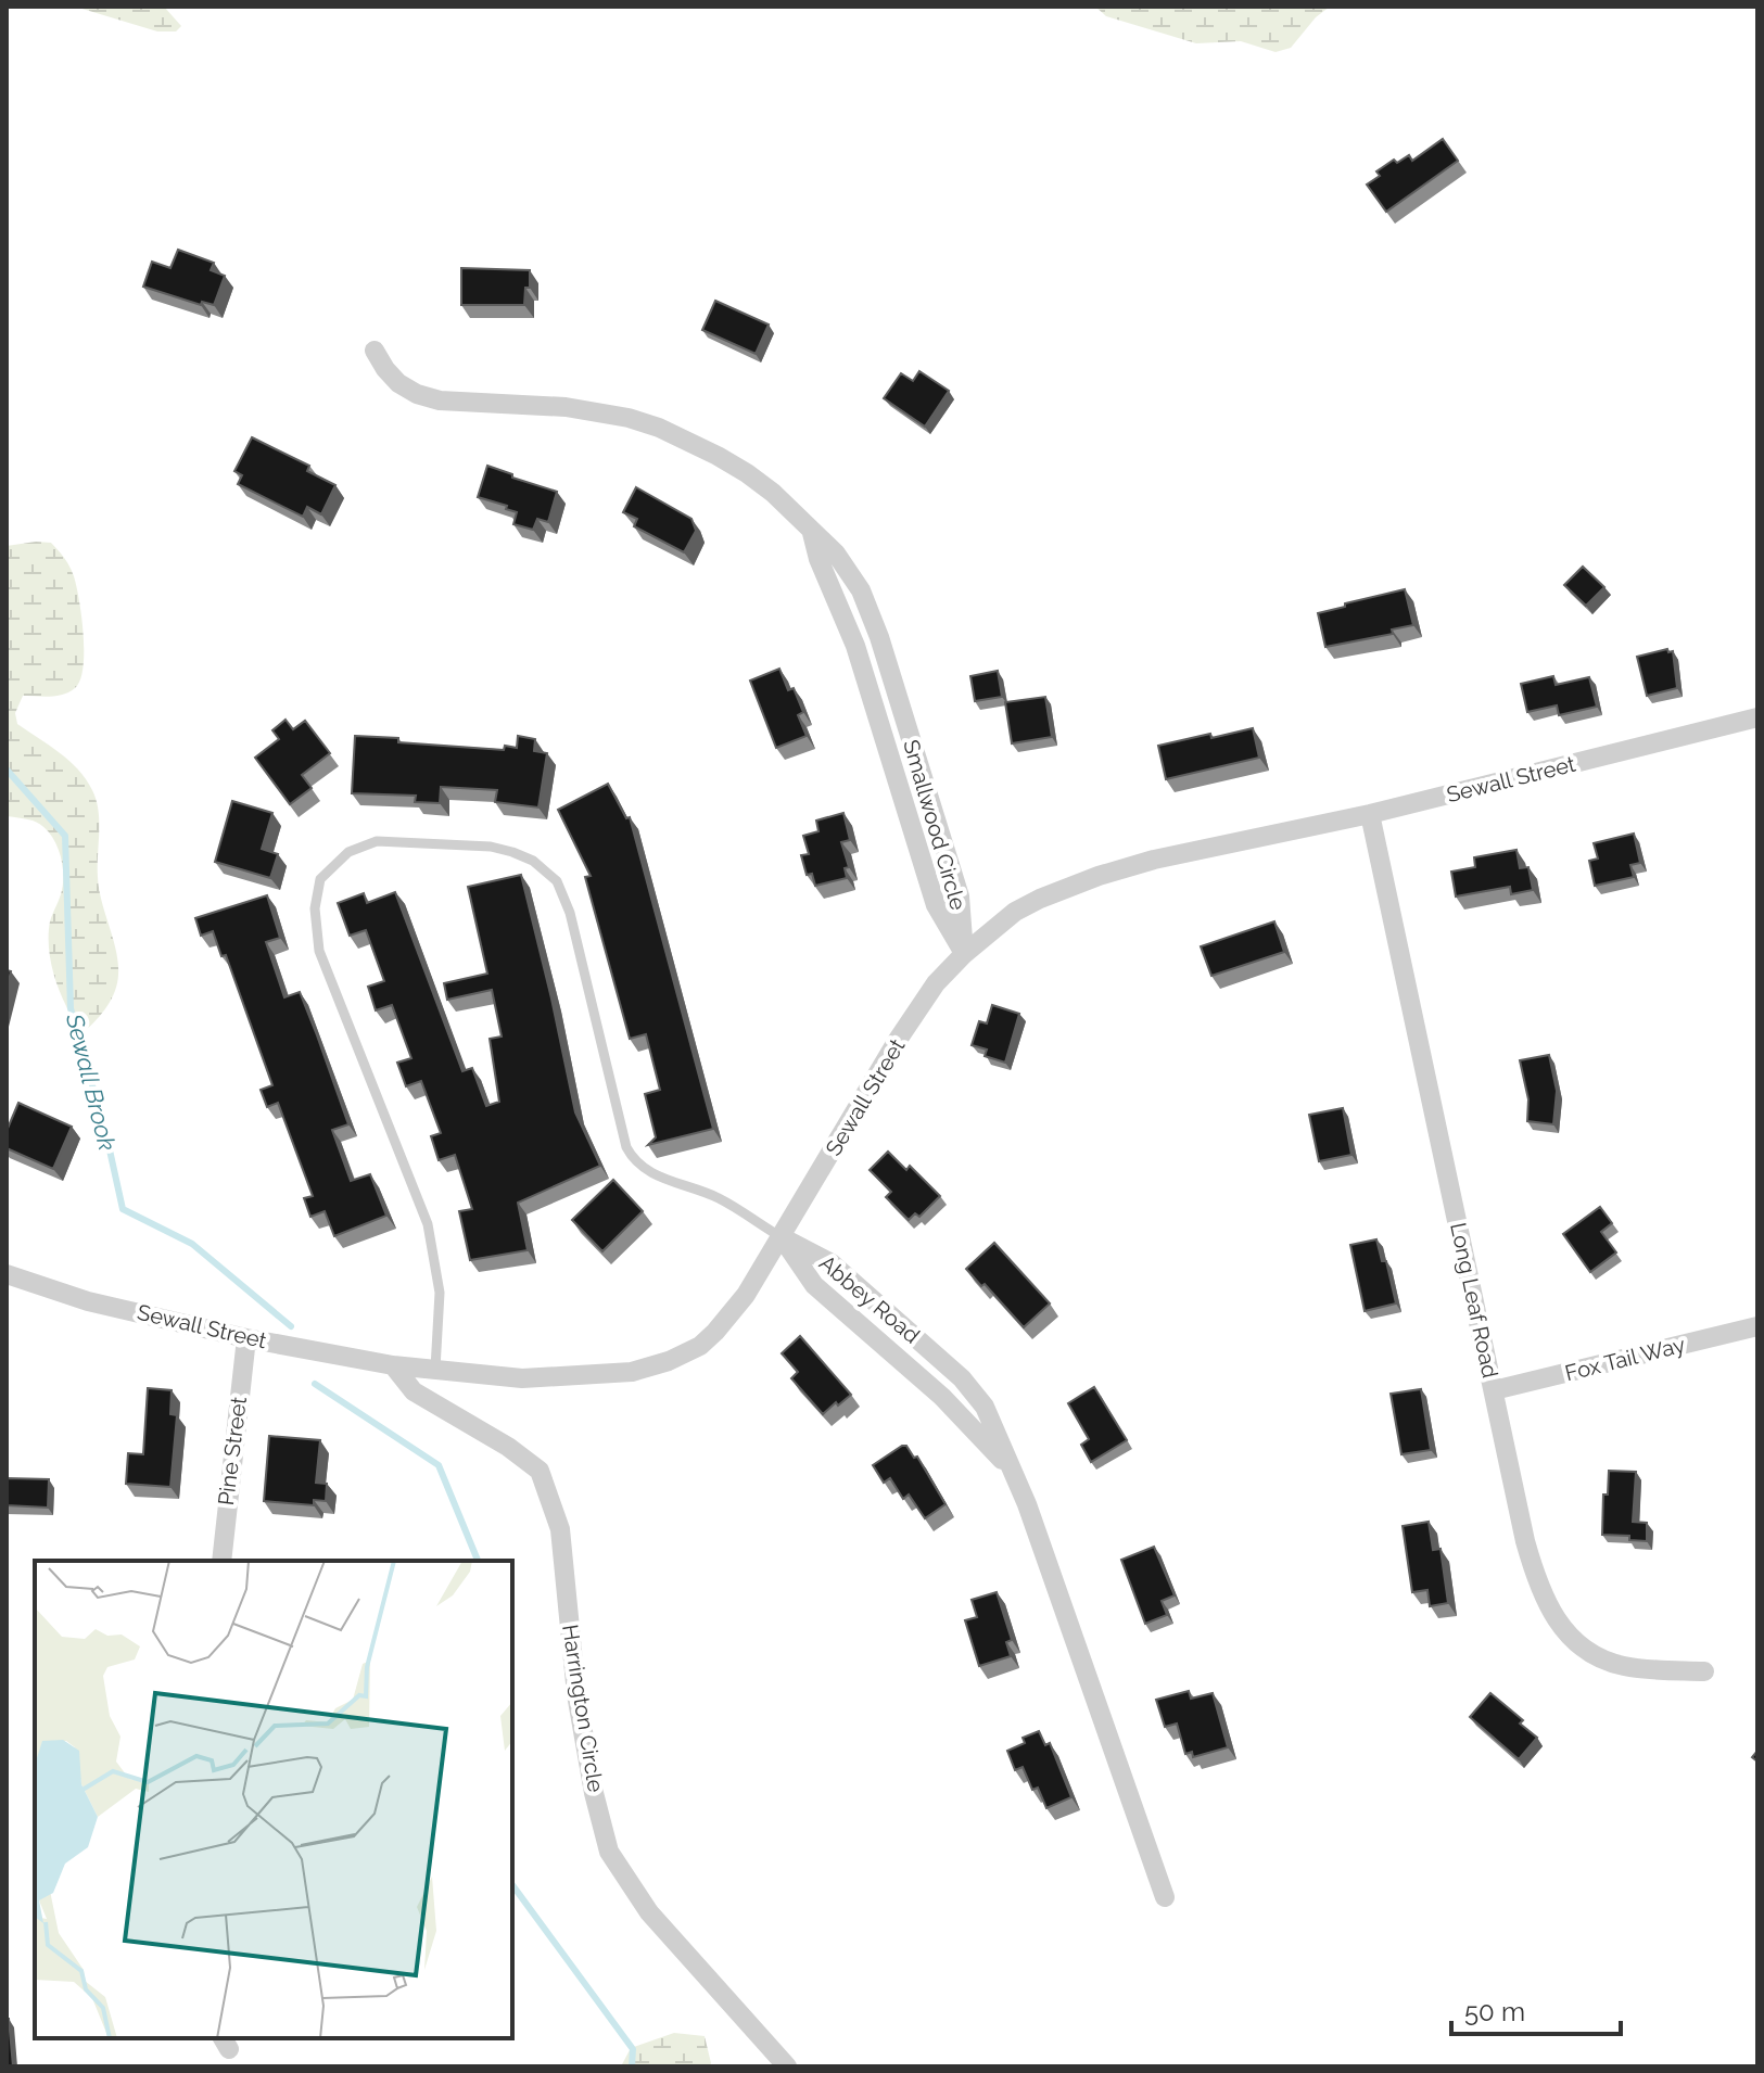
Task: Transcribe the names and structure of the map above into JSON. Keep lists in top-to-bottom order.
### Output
{
  "streets": {
    "street": [
      "Sewall Street",
      "Smallwood Circle",
      "Abbey Road",
      "Long Leaf Road",
      "Fox Tail Way",
      "Pine Street",
      "Harrington Circle"
    ]
  },
  "crossings": [
    ["Sewall Street", "Smallwood Circle"],
    ["Sewall Street", "Abbey Road"],
    ["Sewall Street", "Long Leaf Road"],
    ["Sewall Street", "Pine Street"],
    ["Sewall Street", "Harrington Circle"],
    ["Long Leaf Road", "Fox Tail Way"]
  ],
  "water": ["Sewall Brook"],
  "scale_bar": "50 m"
}
